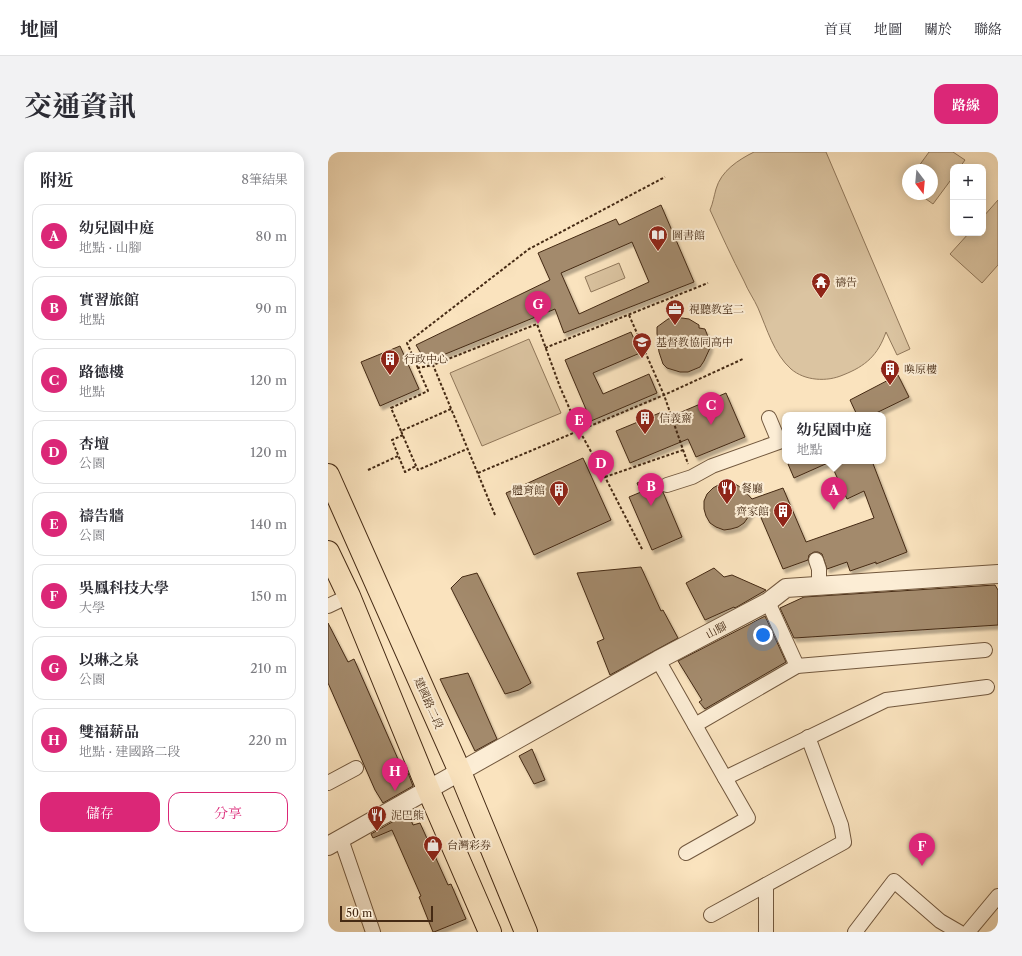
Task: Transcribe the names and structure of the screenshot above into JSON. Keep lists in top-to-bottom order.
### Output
{
  "streets": {
    "main road": ["建國路二段"],
    "street": ["山腳"]
  },
  "crossings": [
    ["山腳", "建國路二段"]
  ],
  "places": {
    "library": ["圖書館"],
    "temple": ["禱告"],
    "office": ["視聽教室二"],
    "school or university": ["基督教協同高中"],
    "building": [
      "行政中心",
      "喚原樓",
      "信義齋",
      "體育館",
      "齊家館"
    ],
    "restaurant": ["餐廳", "泥巴熊"],
    "shop": ["台灣彩券"]
  },
  "scale_bar": "50 m",
  "north": "bottom",
  "page": {
    "header": "地圖",
    "nav": [
      "首頁",
      "地圖",
      "關於",
      "聯絡"
    ],
    "title": "交通資訊",
    "buttons": [
      "路線",
      ["儲存", "分享"]
    ],
    "heading": ["附近", "8筆結果"],
    "map_buttons": ["+", "−"],
    "list": [
      {
        "mark": "A",
        "name": "幼兒園中庭",
        "note": "地點 · 山腳",
        "value": "80 m"
      },
      {
        "mark": "B",
        "name": "實習旅館",
        "note": "地點",
        "value": "90 m"
      },
      {
        "mark": "C",
        "name": "路德樓",
        "note": "地點",
        "value": "120 m"
      },
      {
        "mark": "D",
        "name": "杏壇",
        "note": "公園",
        "value": "120 m"
      },
      {
        "mark": "E",
        "name": "禱告牆",
        "note": "公園",
        "value": "140 m"
      },
      {
        "mark": "F",
        "name": "吳鳳科技大學",
        "note": "大學",
        "value": "150 m"
      },
      {
        "mark": "G",
        "name": "以琳之泉",
        "note": "公園",
        "value": "210 m"
      },
      {
        "mark": "H",
        "name": "雙福薪品",
        "note": "地點 · 建國路二段",
        "value": "220 m"
      }
    ],
    "pins": [
      "G",
      "C",
      "E",
      "D",
      "B",
      "A",
      "H",
      "F"
    ],
    "popup": ["幼兒園中庭", "地點"],
    "scale": "50 m"
  }
}
